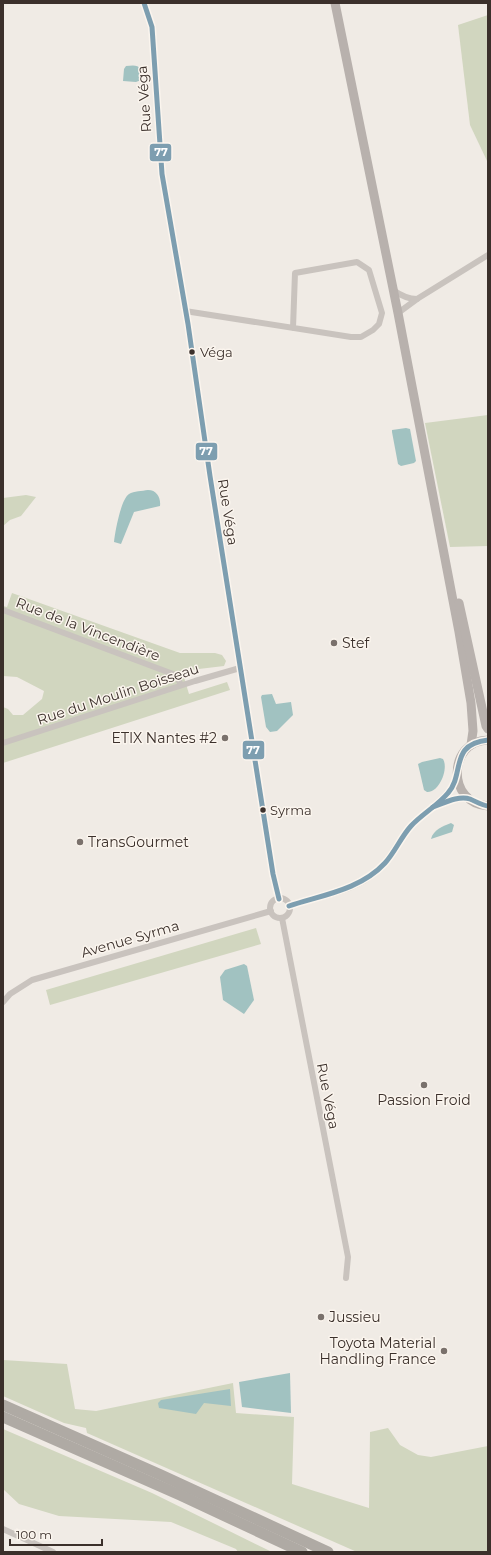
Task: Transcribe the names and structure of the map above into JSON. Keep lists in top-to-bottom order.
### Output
{
  "streets": {
    "street": [
      "Rue Véga",
      "Rue de la Vincendière",
      "Rue du Moulin Boisseau",
      "Avenue Syrma"
    ]
  },
  "crossings": [
    ["Rue Véga", "Rue du Moulin Boisseau"],
    ["Rue Véga", "Avenue Syrma"],
    ["Rue de la Vincendière", "Rue du Moulin Boisseau"]
  ],
  "places": [
    "Véga",
    "Stef",
    "ETIX Nantes #2",
    "Syrma",
    "TransGourmet",
    "Passion Froid",
    "Jussieu",
    "Toyota Material Handling France"
  ],
  "lines": ["transit line 77"],
  "scale_bar": "100 m"
}
